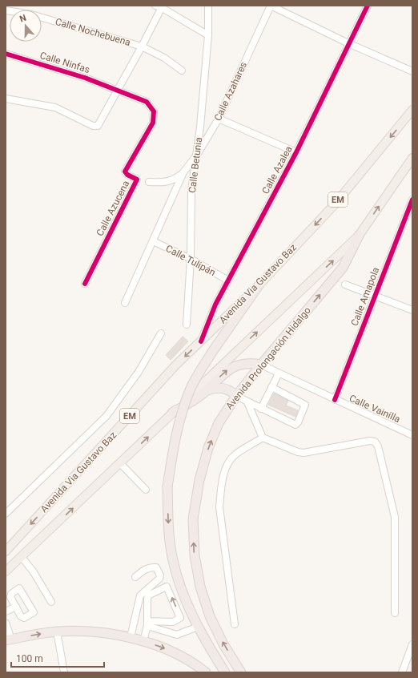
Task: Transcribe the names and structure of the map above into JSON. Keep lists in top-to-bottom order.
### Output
{
  "streets": {
    "highway": ["Avenida Prolongación Hidalgo"],
    "main road": ["EM", "Avenida Via Gustavo Baz"],
    "street": [
      "Calle Nochebuena",
      "Calle Ninfas",
      "Calle Azahares",
      "Calle Betunia",
      "Calle Azalea",
      "Calle Azucena",
      "Calle Tulipán",
      "Calle Amapola",
      "Calle Vainilla"
    ]
  },
  "crossings": [
    ["Calle Ninfas", "Calle Azucena"],
    ["Calle Azahares", "Calle Betunia"],
    ["Calle Azahares", "Calle Tulipán"],
    ["Calle Betunia", "Calle Tulipán"],
    ["Calle Azalea", "Calle Tulipán"],
    ["Calle Azalea", "Avenida Via Gustavo Baz"],
    ["Avenida Via Gustavo Baz", "Avenida Prolongación Hidalgo"],
    ["Calle Amapola", "Calle Vainilla"],
    ["Avenida Prolongación Hidalgo", "Calle Vainilla"]
  ],
  "scale_bar": "100 m",
  "north": "top"
}
